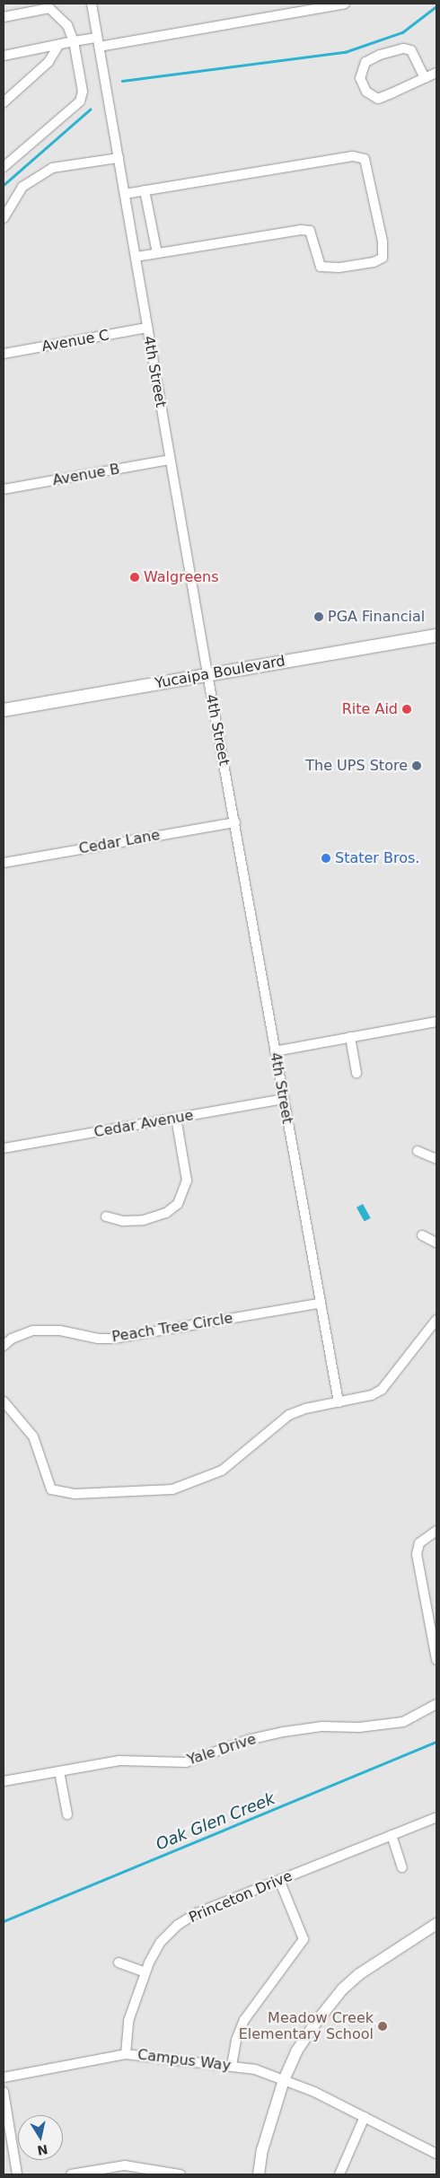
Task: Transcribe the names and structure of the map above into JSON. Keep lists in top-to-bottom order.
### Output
{
  "streets": {
    "main road": ["Yucaipa Boulevard"],
    "street": [
      "Avenue C",
      "4th Street",
      "Avenue B",
      "Cedar Lane",
      "Cedar Avenue",
      "Peach Tree Circle",
      "Yale Drive",
      "Princeton Drive",
      "Campus Way"
    ]
  },
  "crossings": [
    ["Avenue C", "4th Street"],
    ["4th Street", "Avenue B"],
    ["4th Street", "Yucaipa Boulevard"],
    ["4th Street", "Cedar Lane"],
    ["4th Street", "Cedar Avenue"],
    ["4th Street", "Peach Tree Circle"],
    ["Princeton Drive", "Campus Way"]
  ],
  "water": ["Oak Glen Creek"],
  "places": [
    "Walgreens",
    "PGA Financial",
    "Rite Aid",
    "The UPS Store",
    "Stater Bros.",
    "Meadow Creek Elementary School"
  ],
  "north": "bottom"
}
